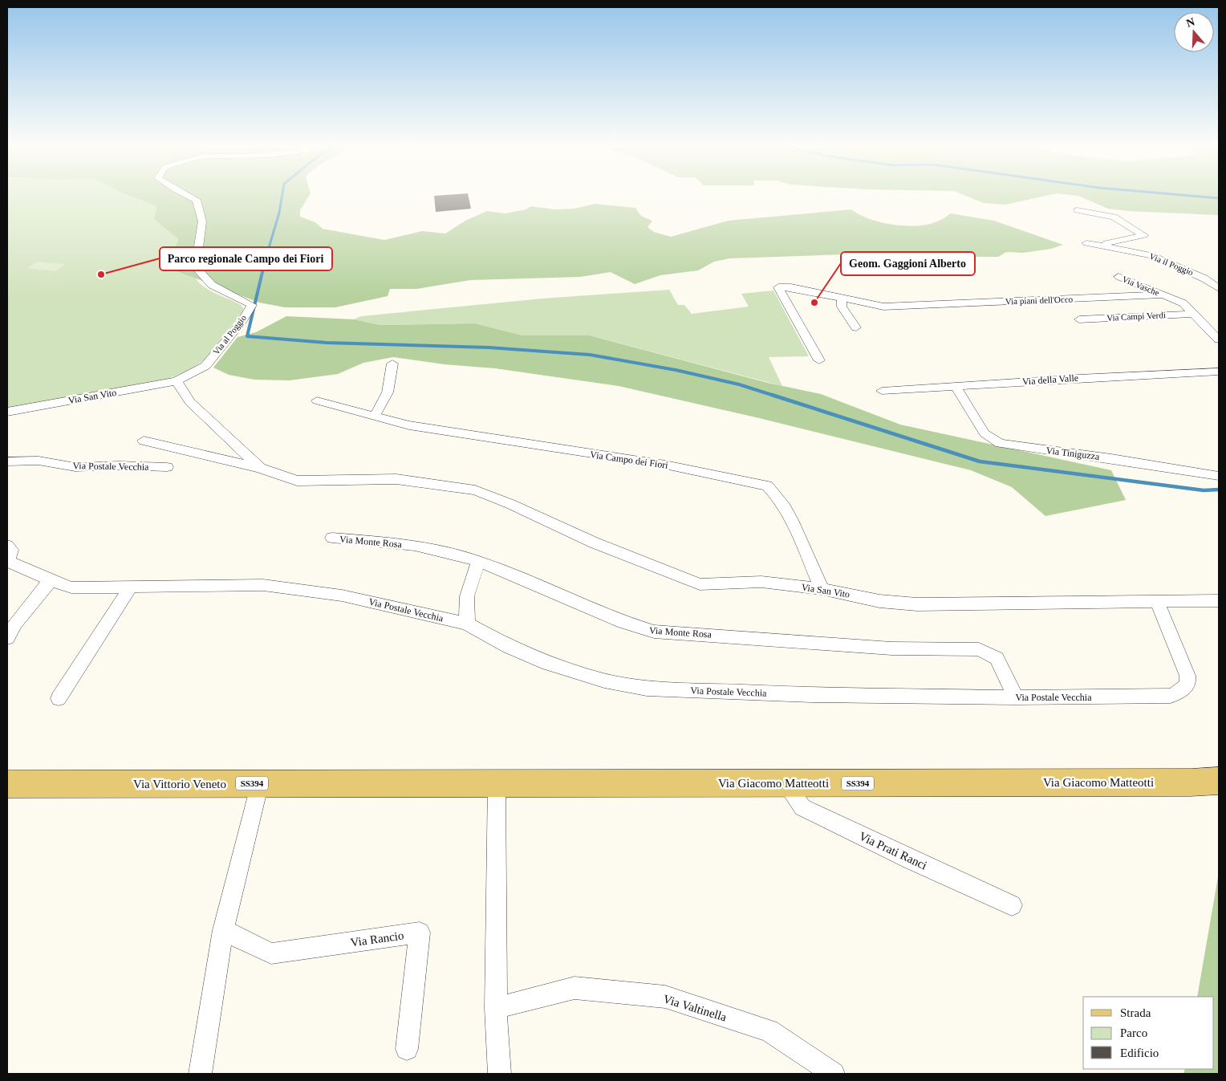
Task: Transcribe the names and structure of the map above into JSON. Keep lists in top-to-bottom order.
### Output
{
  "streets": {
    "main road": ["Via Giacomo Matteotti", "SS394", "Via Vittorio Veneto"],
    "street": [
      "Via il Poggio",
      "Via Vasche",
      "Via piani dell'Occo",
      "Via Campi Verdi",
      "Via al Poggio",
      "Via della Valle",
      "Via San Vito",
      "Via Tiniguzza",
      "Via Campo dei Fiori",
      "Via Postale Vecchia",
      "Via Monte Rosa",
      "Via Prati Ranci",
      "Via Rancio",
      "Via Valtinella"
    ]
  },
  "crossings": [
    ["Via Vasche", "Via piani dell'Occo"],
    ["Via piani dell'Occo", "Via Campi Verdi"],
    ["Via al Poggio", "Via San Vito"],
    ["Via della Valle", "Via Tiniguzza"],
    ["Via San Vito", "Via Campo dei Fiori"],
    ["Via San Vito", "Via Postale Vecchia"],
    ["Via Postale Vecchia", "Via Monte Rosa"],
    ["Via Giacomo Matteotti", "Via Vittorio Veneto"],
    ["Via Giacomo Matteotti", "Via Prati Ranci"]
  ],
  "places": ["Parco regionale Campo dei Fiori", "Geom. Gaggioni Alberto"],
  "legend": ["Strada", "Parco", "Edificio"],
  "north": "top"
}
